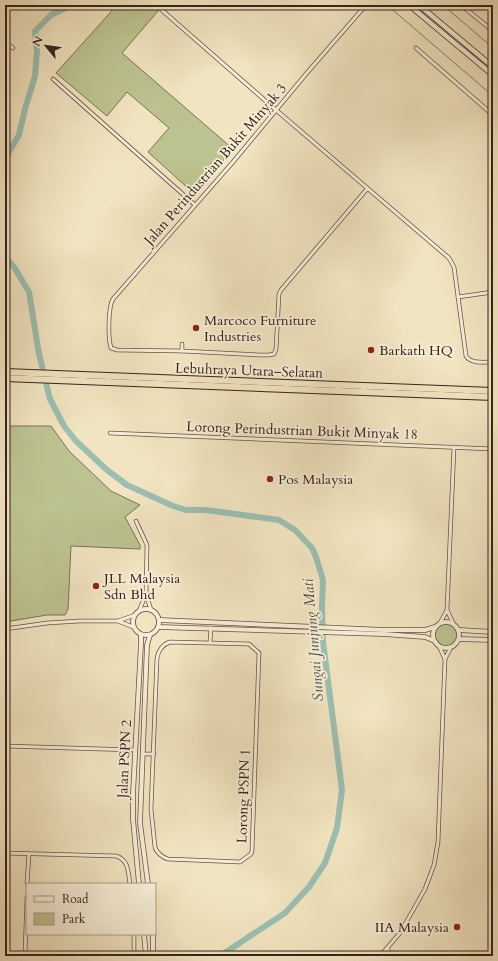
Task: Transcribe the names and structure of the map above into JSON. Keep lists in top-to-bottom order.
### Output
{
  "streets": {
    "highway": ["Lebuhraya Utara–Selatan"],
    "street": [
      "Jalan Perindustrian Bukit Minyak 3",
      "Lorong Perindustrian Bukit Minyak 18",
      "Jalan PSPN 2",
      "Lorong PSPN 1"
    ]
  },
  "water": ["Sungai Junjung Mati"],
  "places": [
    "Marcoco Furniture Industries",
    "Barkath HQ",
    "Pos Malaysia",
    "JLL Malaysia Sdn Bhd",
    "IIA Malaysia"
  ],
  "legend": ["Road", "Park"],
  "north": "top left"
}
